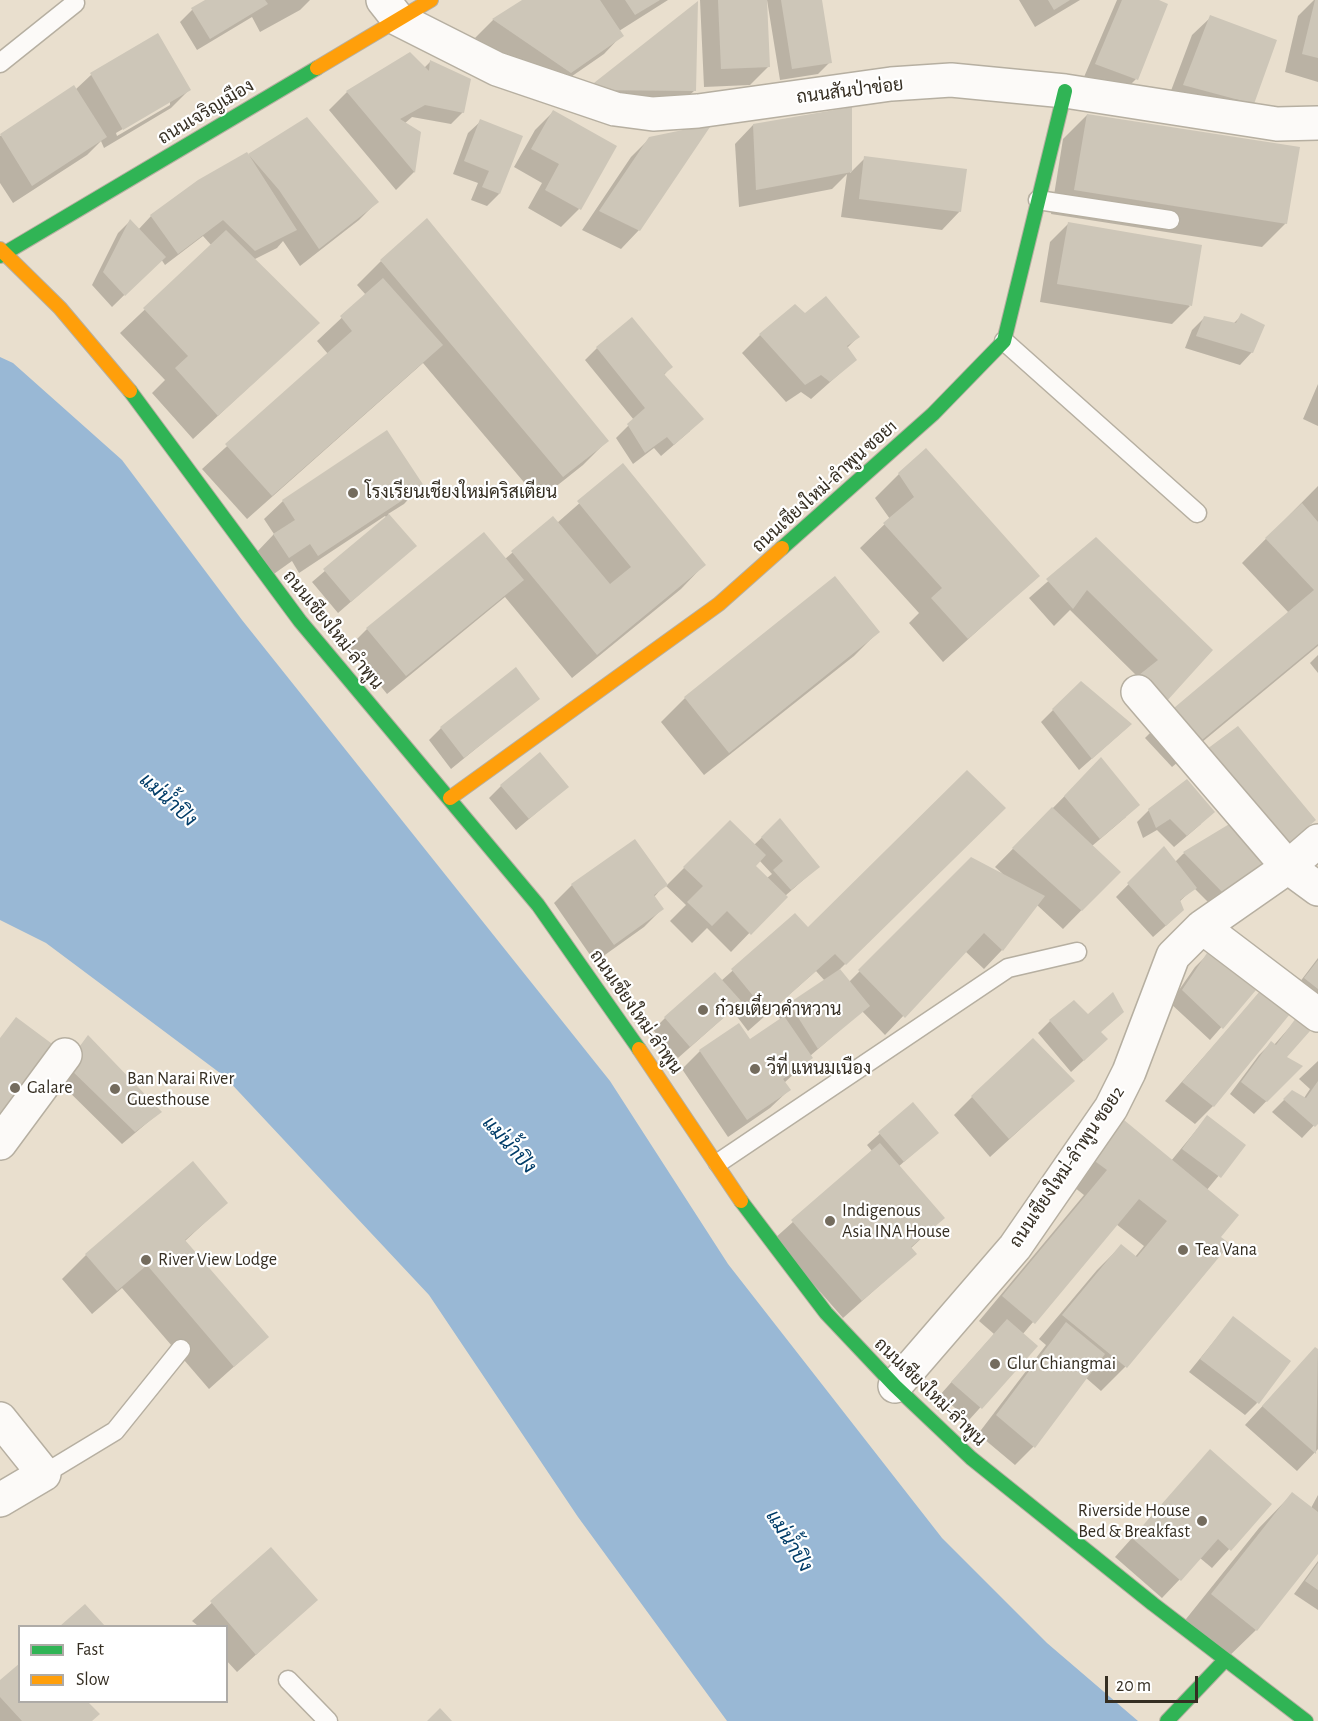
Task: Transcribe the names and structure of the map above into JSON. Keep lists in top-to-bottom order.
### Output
{
  "streets": {
    "main road": ["ถนนเจริญเมือง", "ถนนเชียงใหม่-ลำพูน ซอย1", "ถนนเชียงใหม่-ลำพูน"],
    "street": ["ถนนสันป่าข่อย", "ถนนเชียงใหม่-ลำพูน ซอย2"]
  },
  "crossings": [
    ["ถนนสันป่าข่อย", "ถนนเจริญเมือง"],
    ["ถนนเจริญเมือง", "ถนนเชียงใหม่-ลำพูน"],
    ["ถนนเชียงใหม่-ลำพูน ซอย1", "ถนนเชียงใหม่-ลำพูน"],
    ["ถนนเชียงใหม่-ลำพูน", "ถนนเชียงใหม่-ลำพูน ซอย2"]
  ],
  "water": ["แม่น้ำปิง"],
  "places": [
    "โรงเรียนเชียงใหม่คริสเตียน",
    "ก๋วยเตี๋ยวคำหวาน",
    "วีที่ แหนมเนือง",
    "Galare",
    "Ban Narai River Guesthouse",
    "Indigenous Asia INA House",
    "Tea Vana",
    "River View Lodge",
    "Glur Chiangmai",
    "Riverside House Bed & Breakfast"
  ],
  "legend": ["Fast", "Slow"],
  "scale_bar": "20 m"
}
